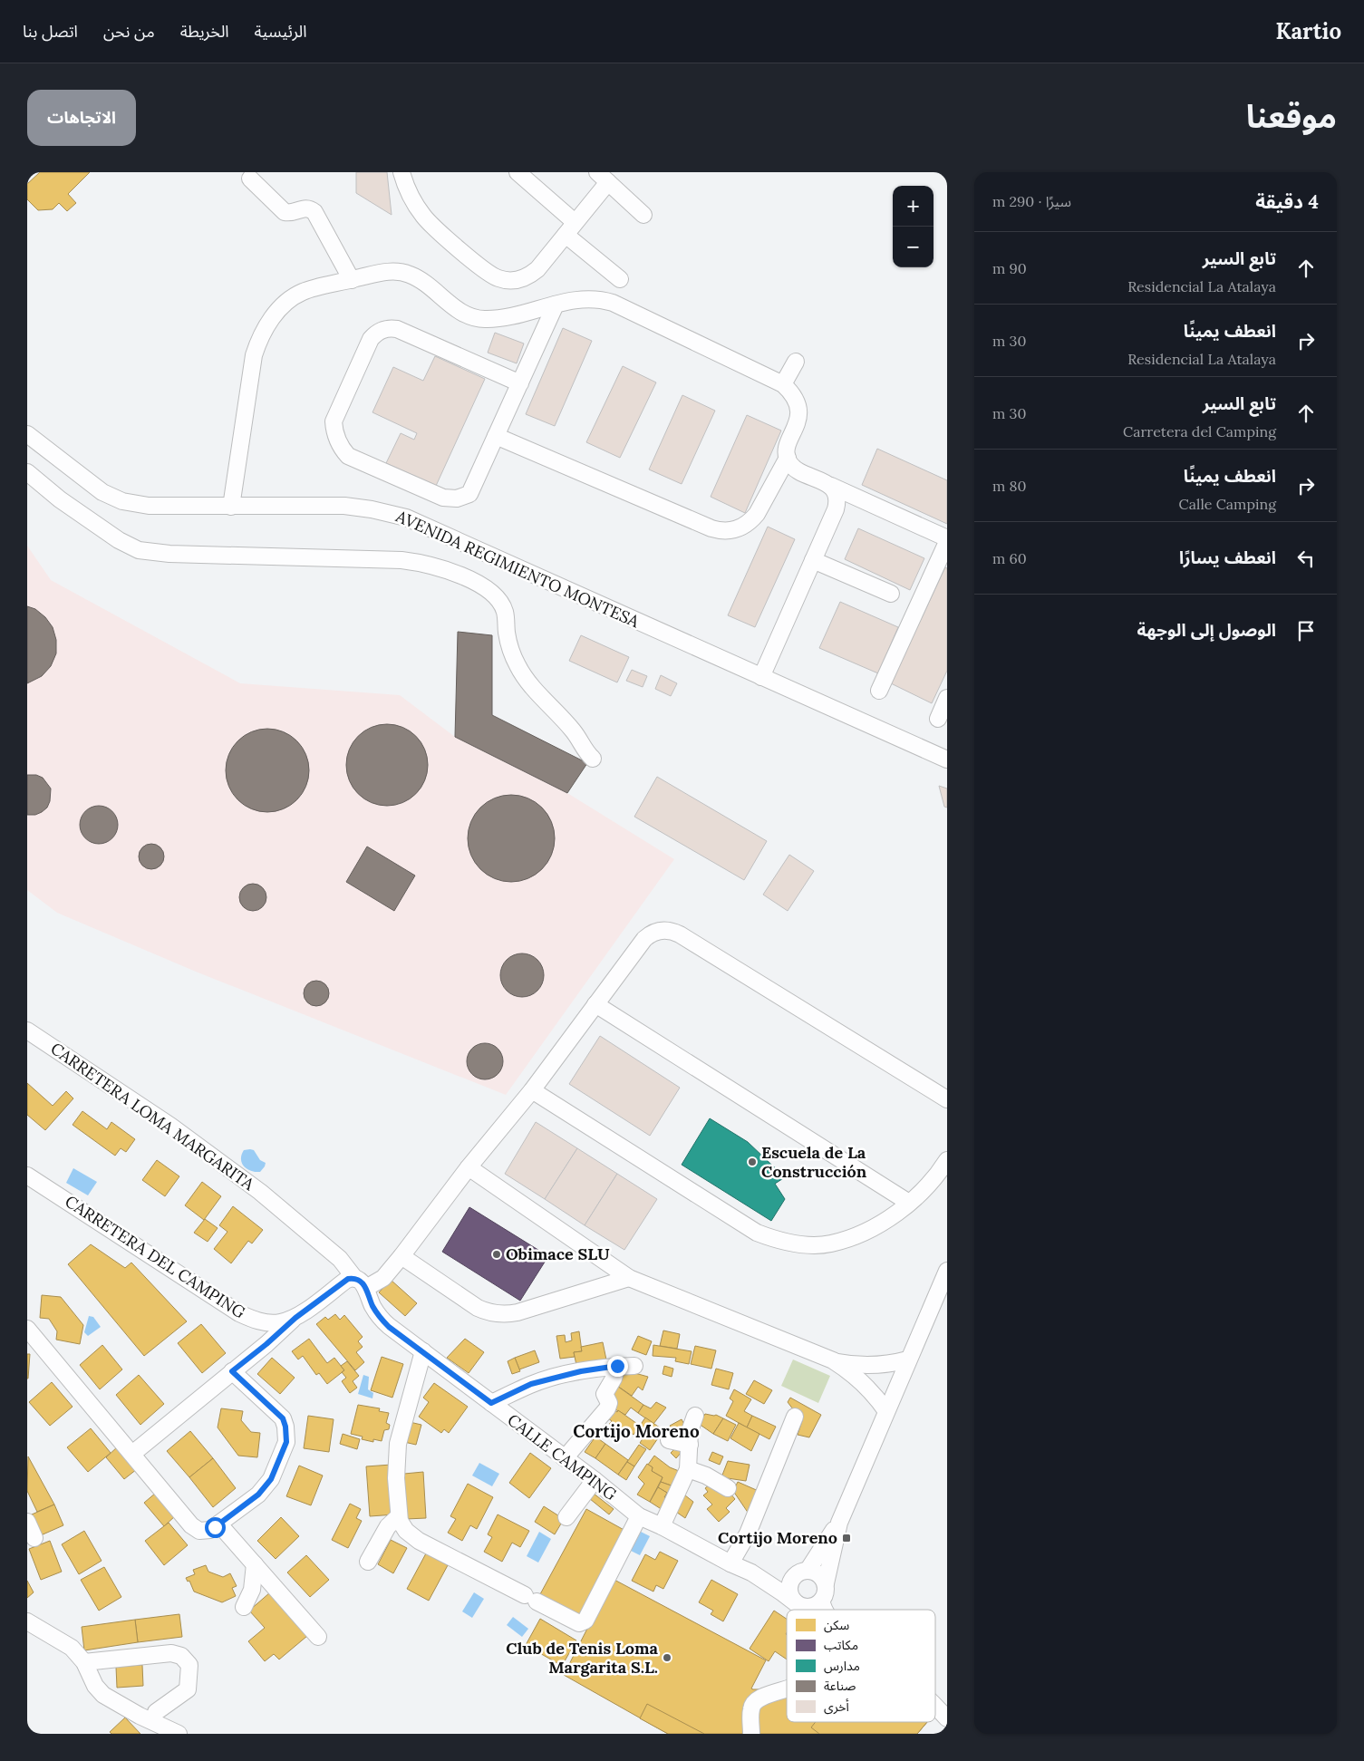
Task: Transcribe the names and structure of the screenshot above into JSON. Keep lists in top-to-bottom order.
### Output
{
  "streets": {
    "street": [
      "AVENIDA REGIMIENTO MONTESA",
      "CARRETERA LOMA MARGARITA",
      "CARRETERA DEL CAMPING",
      "CALLE CAMPING"
    ]
  },
  "crossings": [
    ["CARRETERA LOMA MARGARITA", "CARRETERA DEL CAMPING"],
    ["CARRETERA LOMA MARGARITA", "CALLE CAMPING"],
    ["CARRETERA DEL CAMPING", "CALLE CAMPING"]
  ],
  "districts": ["Cortijo Moreno"],
  "places": {
    "other": ["Escuela de La Construcción", "Obimace SLU", "Club de Tenis Loma Margarita S.L."],
    "transit": ["Cortijo Moreno"]
  },
  "legend": [
    "سكن",
    "مكاتب",
    "مدارس",
    "صناعة",
    "أخرى"
  ],
  "page": {
    "header": "Kartio",
    "nav": [
      "الرئيسية",
      "الخريطة",
      "من نحن",
      "اتصل بنا"
    ],
    "title": "موقعنا",
    "buttons": "الاتجاهات",
    "heading": ["4 دقيقة", "سيرًا · 290 m"],
    "map_buttons": ["+", "−"],
    "list": [
      ["تابع السير", "Residencial La Atalaya", "90 m"],
      ["انعطف يمينًا", "Residencial La Atalaya", "30 m"],
      ["تابع السير", "Carretera del Camping", "30 m"],
      ["انعطف يمينًا", "Calle Camping", "80 m"],
      ["انعطف يسارًا", "60 m"],
      "الوصول إلى الوجهة"
    ]
  }
}
